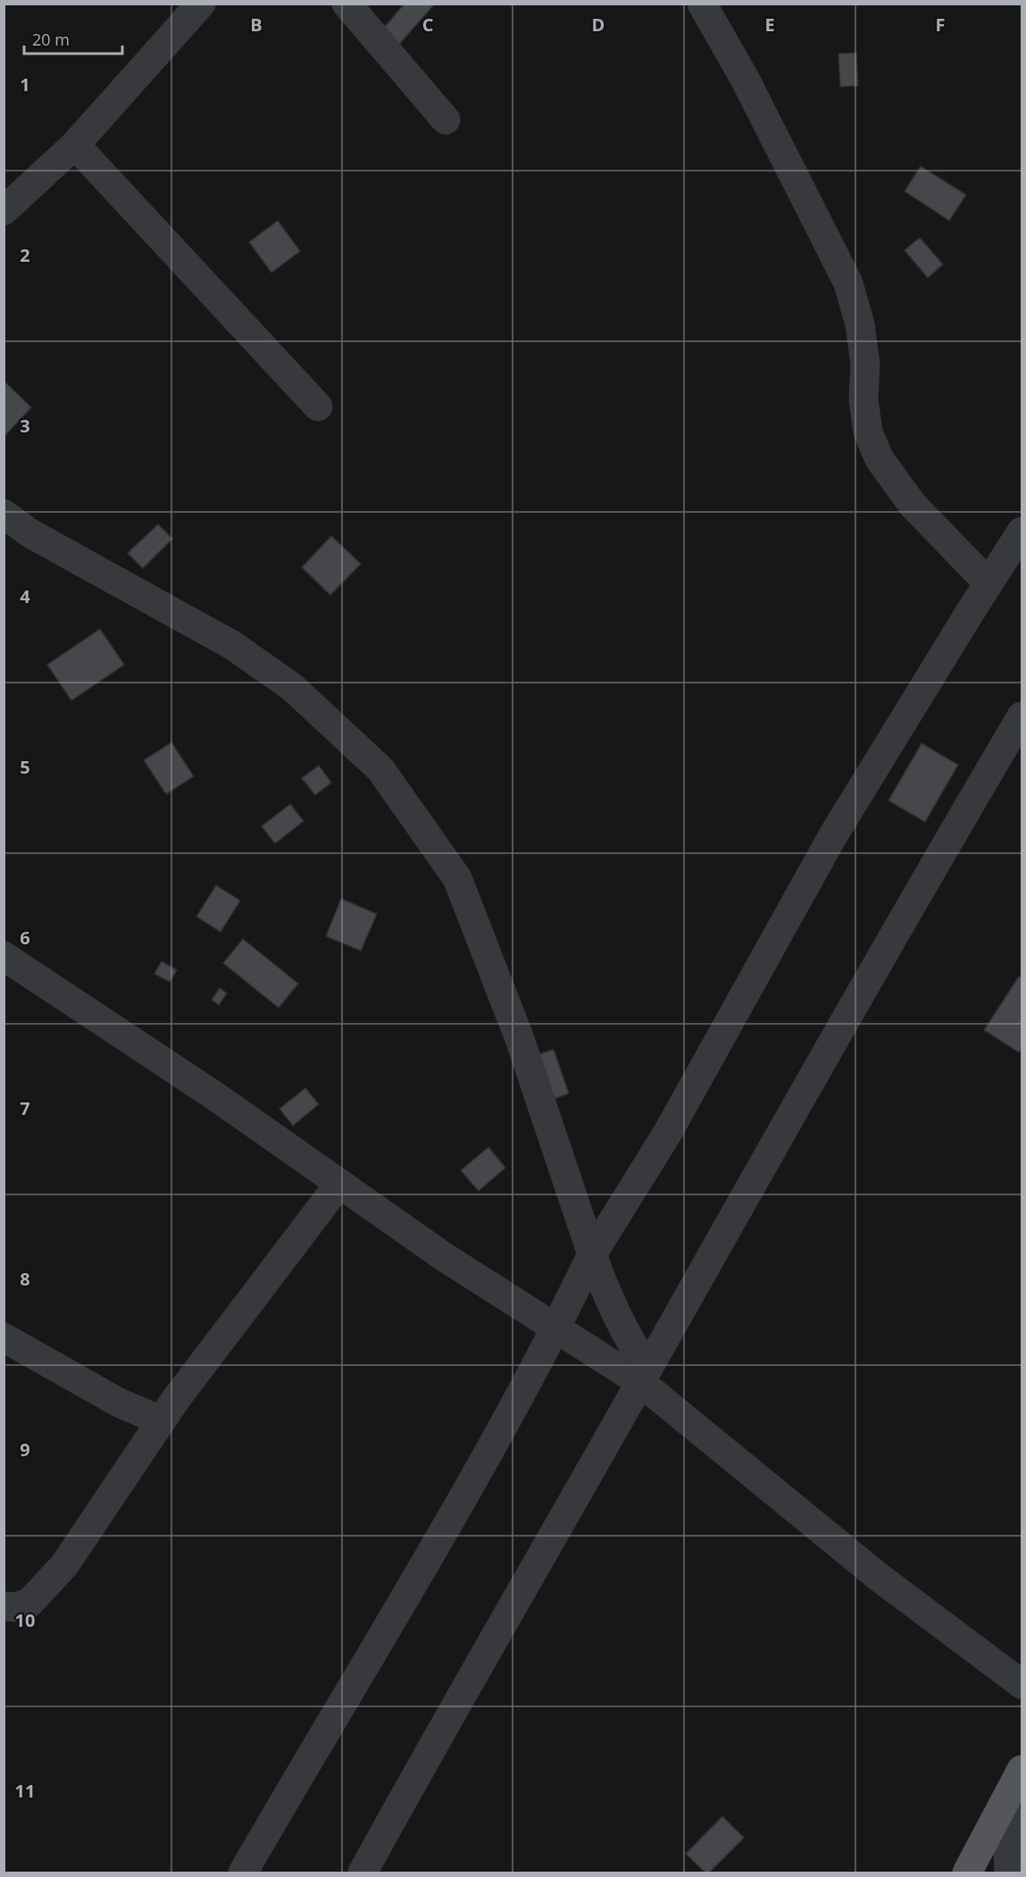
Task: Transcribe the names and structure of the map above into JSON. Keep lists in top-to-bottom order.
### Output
{
  "scale_bar": "20 m",
  "grid": {
    "columns": [
      "B",
      "C",
      "D",
      "E",
      "F"
    ],
    "rows": [
      "1",
      "2",
      "3",
      "4",
      "5",
      "6",
      "7",
      "8",
      "9",
      "10",
      "11"
    ]
  }
}
